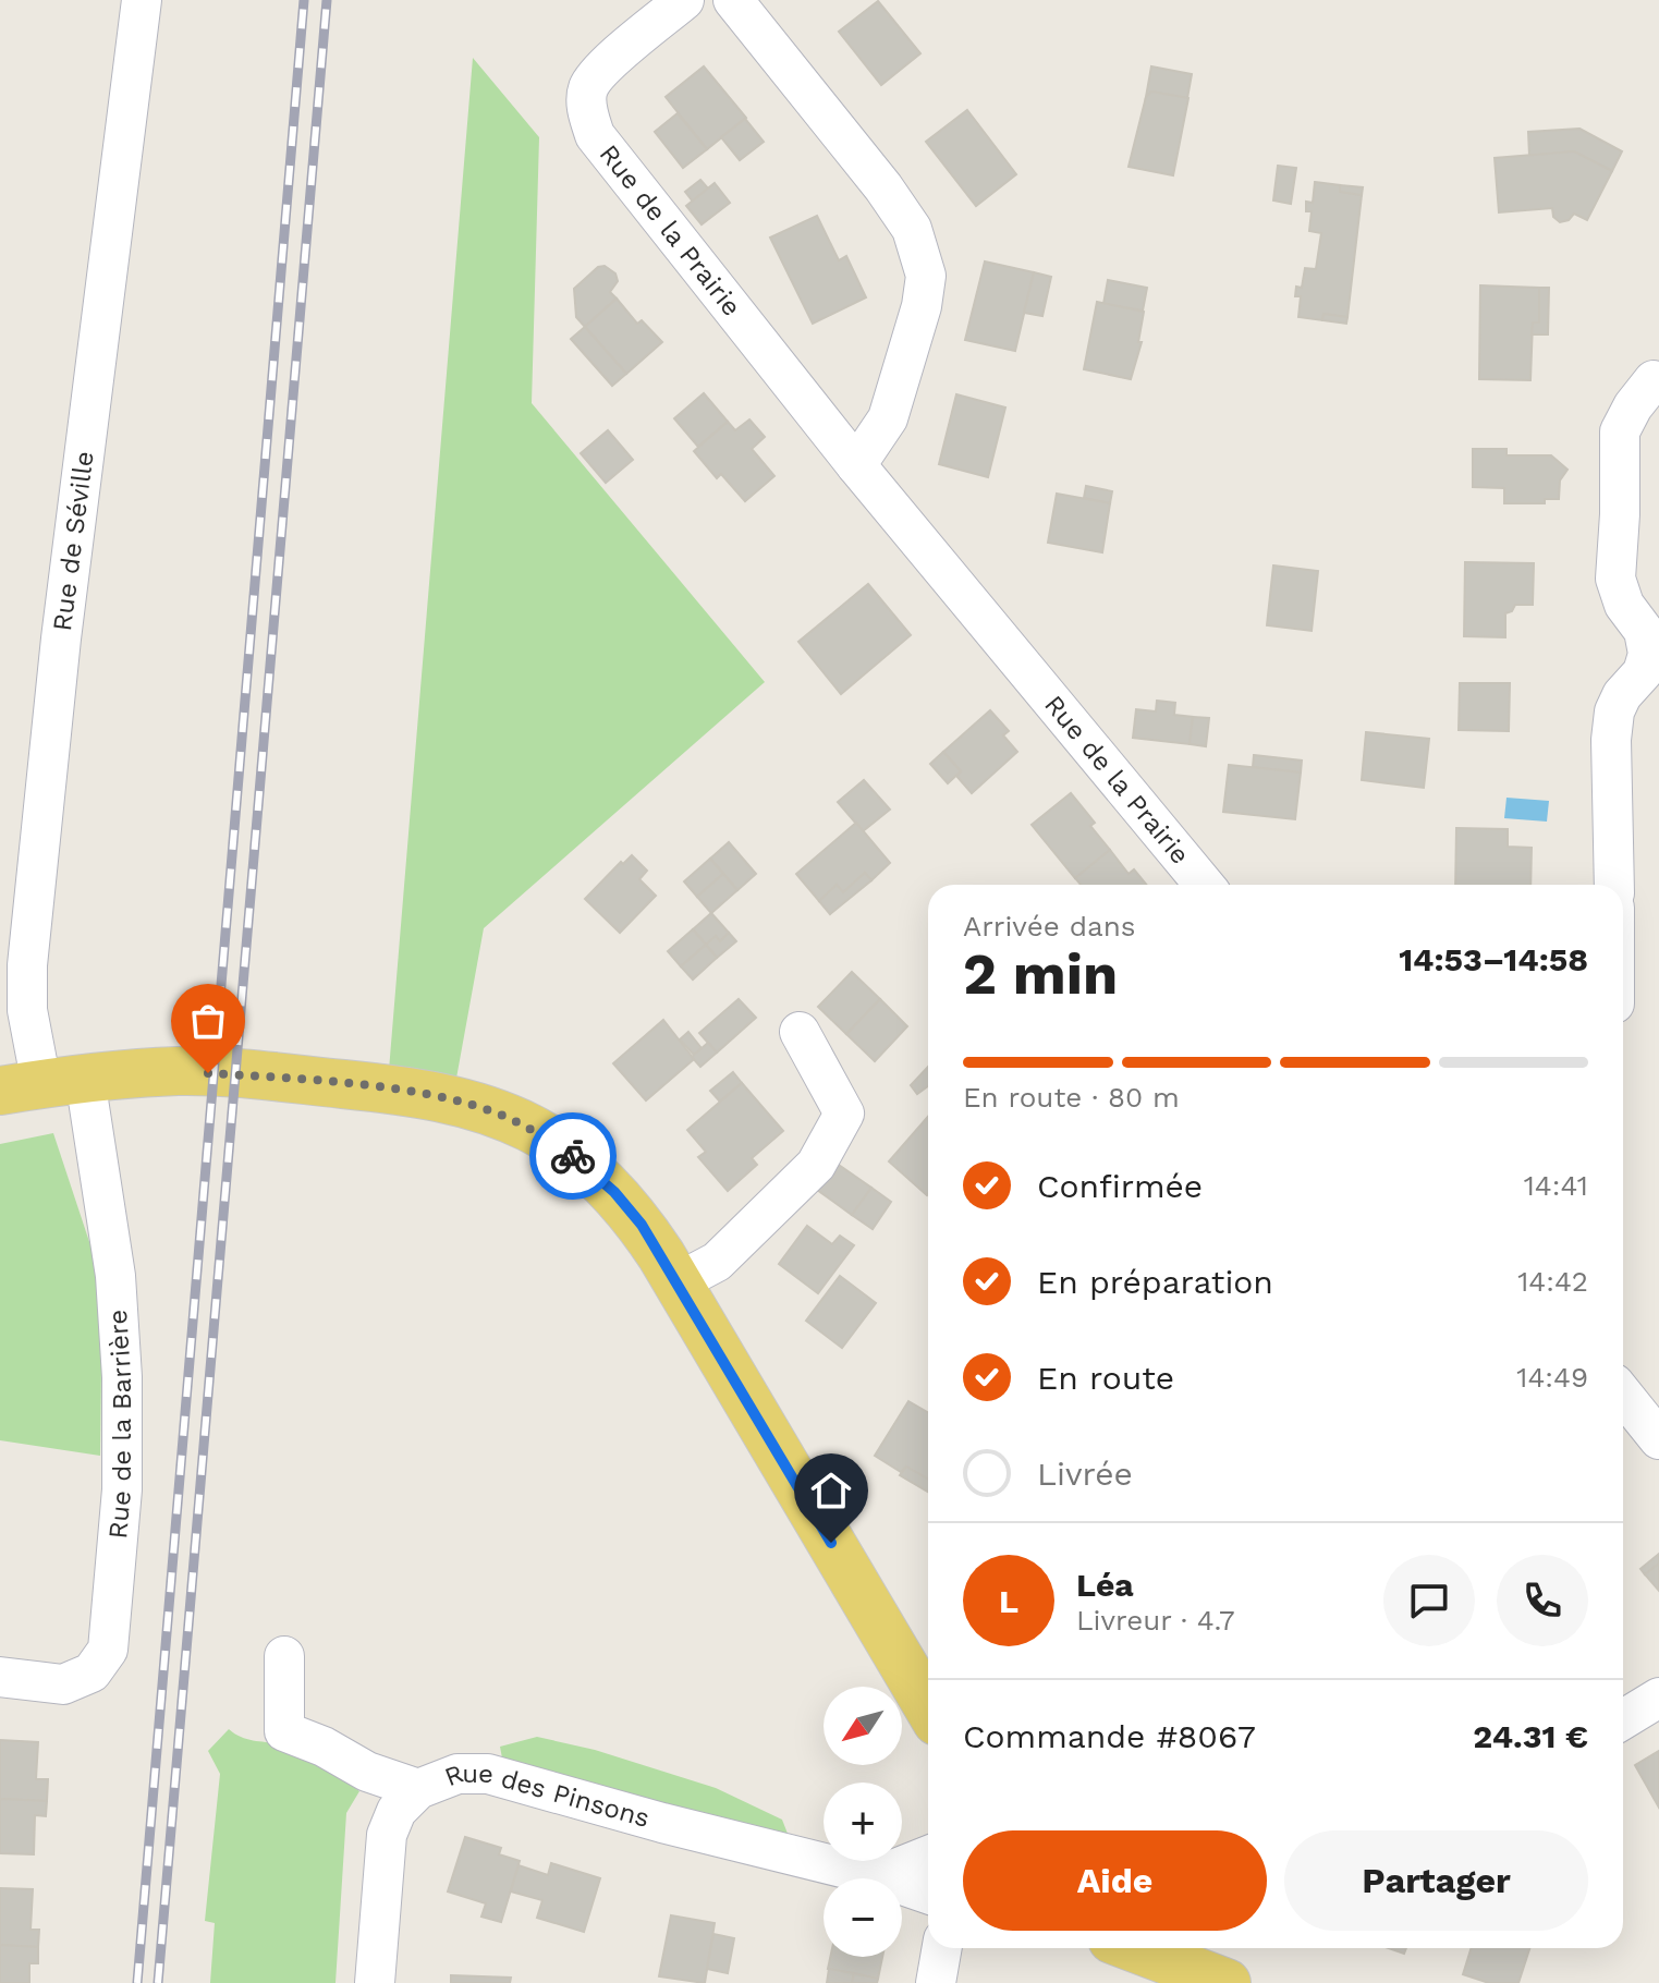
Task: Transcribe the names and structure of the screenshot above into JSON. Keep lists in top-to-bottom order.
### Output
{
  "streets": {
    "street": [
      "Rue de la Prairie",
      "Rue de Séville",
      "Rue de la Barrière",
      "Rue des Pinsons"
    ]
  },
  "crossings": [
    ["Rue de Séville", "Rue de la Barrière"]
  ],
  "north": "bottom left",
  "page": {
    "heading": ["2 min", "Arrivée dans", "14:53–14:58"],
    "panel": [
      "Léa",
      "Livreur · 4.7",
      "Commande #8067",
      "24.31 €"
    ],
    "bar": "En route · 80 m",
    "list": [
      ["Confirmée", "14:41"],
      ["En préparation", "14:42"],
      ["En route", "14:49"],
      "Livrée"
    ],
    "round": "L",
    "map_buttons": ["+", "−"],
    "buttons": ["Aide", "Partager"]
  }
}
